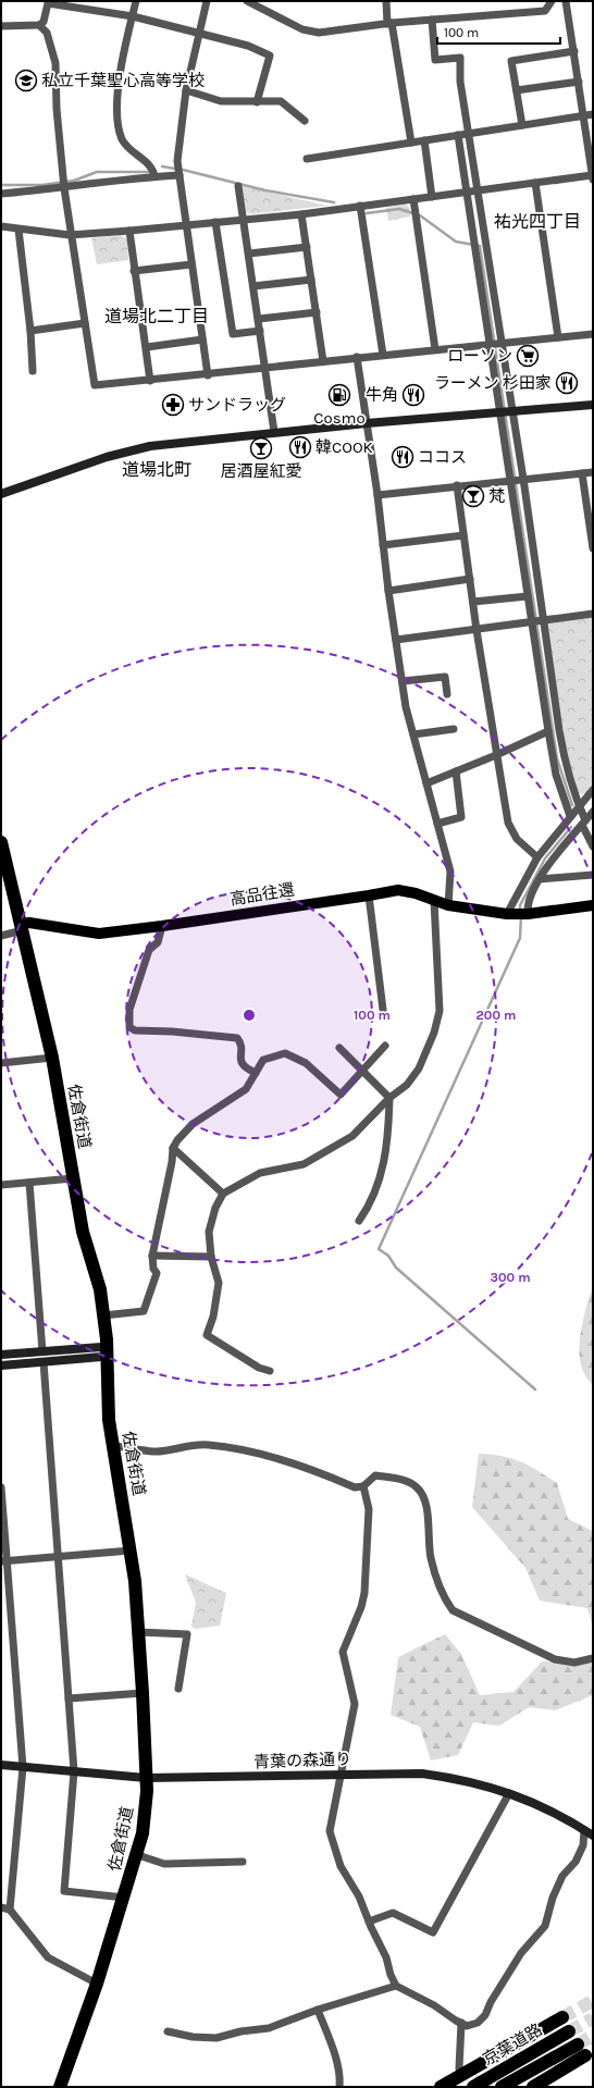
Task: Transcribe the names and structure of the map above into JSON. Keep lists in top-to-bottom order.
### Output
{
  "streets": {
    "highway": ["佐倉街道", "京葉道路"],
    "main road": ["高品往還"],
    "street": ["青葉の森通り"]
  },
  "crossings": [
    ["高品往還", "佐倉街道"],
    ["佐倉街道", "青葉の森通り"]
  ],
  "districts": ["祐光四丁目", "道場北二丁目", "道場北町"],
  "places": {
    "school or university": ["私立千葉聖心高等学校"],
    "supermarket": ["ローソン"],
    "restaurant": [
      "ラーメン 杉田家",
      "牛角",
      "韓COOK",
      "ココス"
    ],
    "fuel station": ["Cosmo"],
    "pharmacy": ["サンドラッグ"],
    "bar": ["居酒屋紅愛", "梵"]
  },
  "scale_bar": "100 m",
  "rings": ["100 m", "200 m", "300 m"]
}
